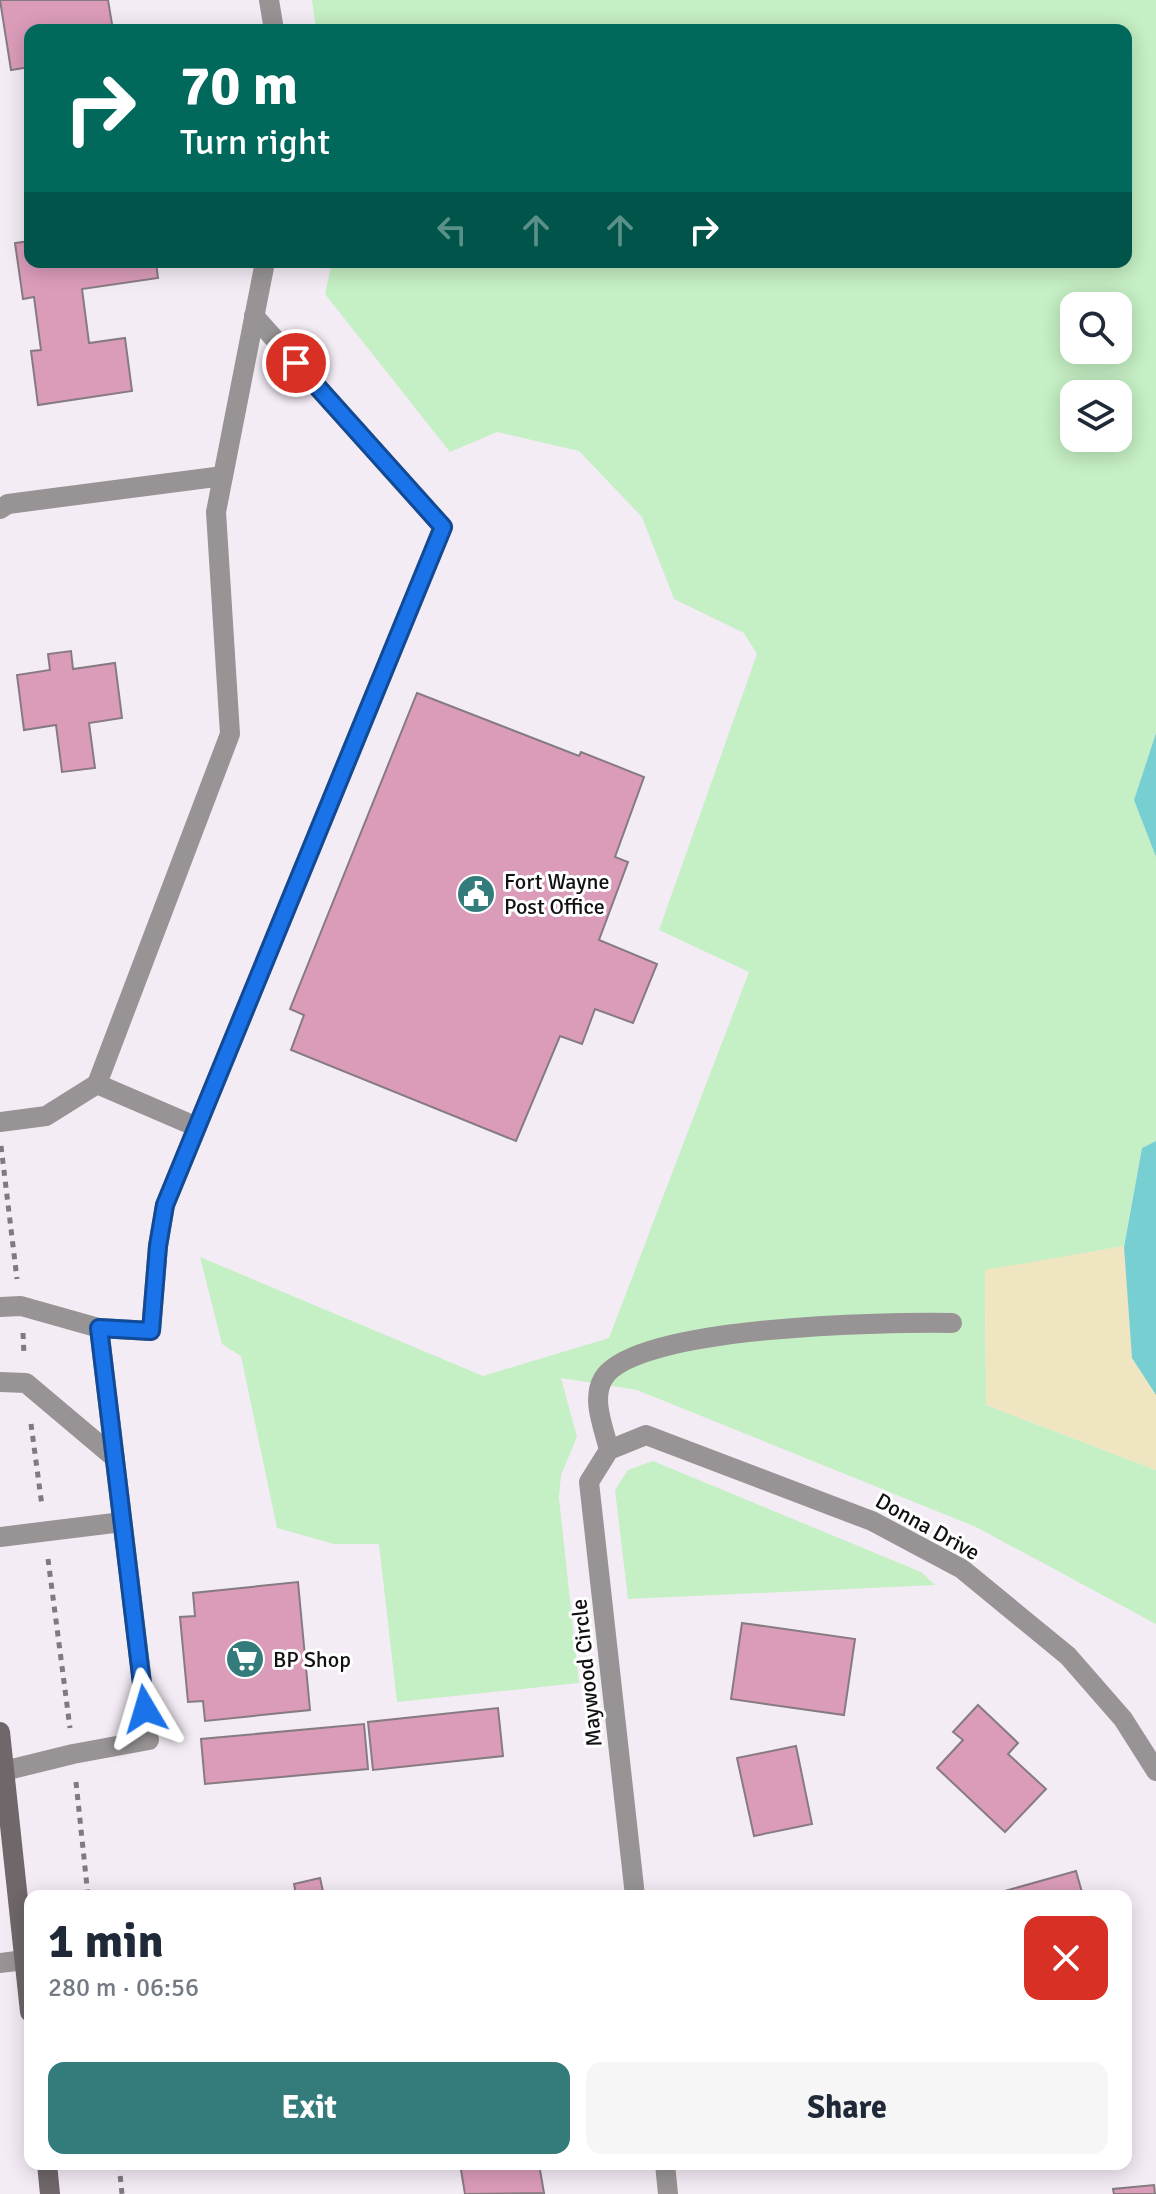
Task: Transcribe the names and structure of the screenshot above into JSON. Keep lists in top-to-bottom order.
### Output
{
  "streets": {
    "street": ["Donna Drive", "Maywood Circle"]
  },
  "crossings": [
    ["Donna Drive", "Maywood Circle"]
  ],
  "places": {
    "public building": ["Fort Wayne Post Office"],
    "supermarket": ["BP Shop"]
  },
  "page": {
    "turn": ["70 m", "Turn right"],
    "heading": ["1 min", "280 m · 06:56"],
    "buttons": ["Exit", "Share"]
  }
}
